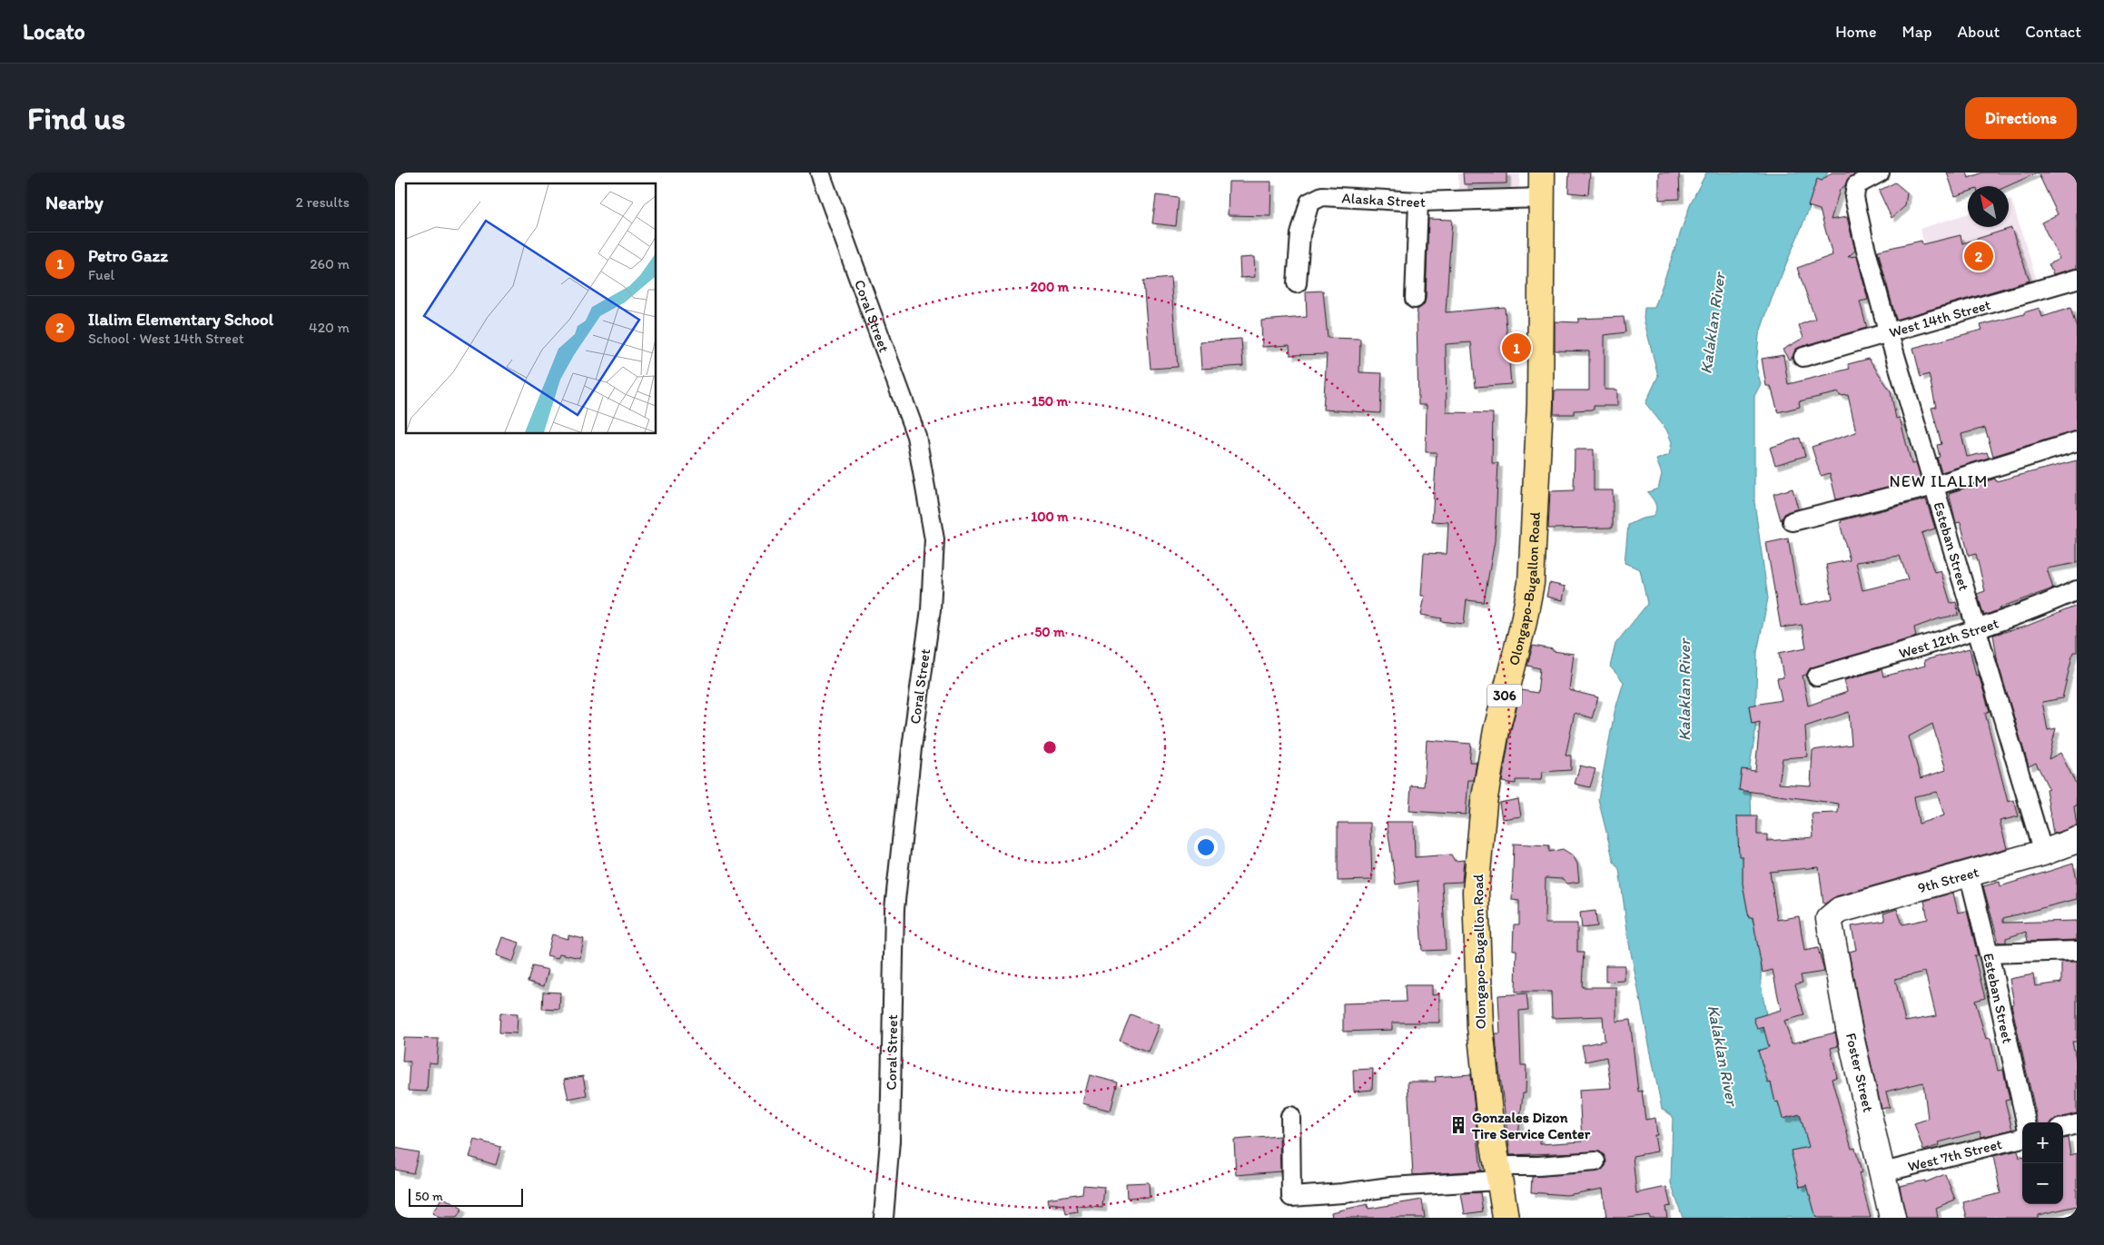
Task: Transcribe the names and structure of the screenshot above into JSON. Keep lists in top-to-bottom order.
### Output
{
  "streets": {
    "main road": ["Olongapo-Bugallon Road", "306"],
    "street": [
      "Alaska Street",
      "Coral Street",
      "West 14th Street",
      "Esteban Street",
      "West 12th Street",
      "9th Street",
      "Foster Street",
      "West 7th Street"
    ]
  },
  "crossings": [
    ["Alaska Street", "Olongapo-Bugallon Road"],
    ["West 14th Street", "Esteban Street"],
    ["Esteban Street", "West 12th Street"],
    ["Esteban Street", "9th Street"],
    ["9th Street", "Foster Street"],
    ["Foster Street", "West 7th Street"]
  ],
  "districts": ["NEW ILALIM"],
  "water": ["Kalaklan River"],
  "places": {
    "building": ["Gonzales Dizon Tire Service Center"]
  },
  "scale_bar": "50 m",
  "north": "top left",
  "page": {
    "header": "Locato",
    "nav": [
      "Home",
      "Map",
      "About",
      "Contact"
    ],
    "buttons": "Directions",
    "title": "Find us",
    "heading": ["Nearby", "2 results"],
    "list": [
      {
        "mark": "1",
        "name": "Petro Gazz",
        "note": "Fuel",
        "value": "260 m"
      },
      {
        "mark": "2",
        "name": "Ilalim Elementary School",
        "note": "School · West 14th Street",
        "value": "420 m"
      }
    ],
    "pins": ["2", "1"],
    "map_buttons": ["+", "−"],
    "scale": "50 m"
  },
  "rings": [
    "200 m",
    "150 m",
    "100 m",
    "50 m"
  ]
}
